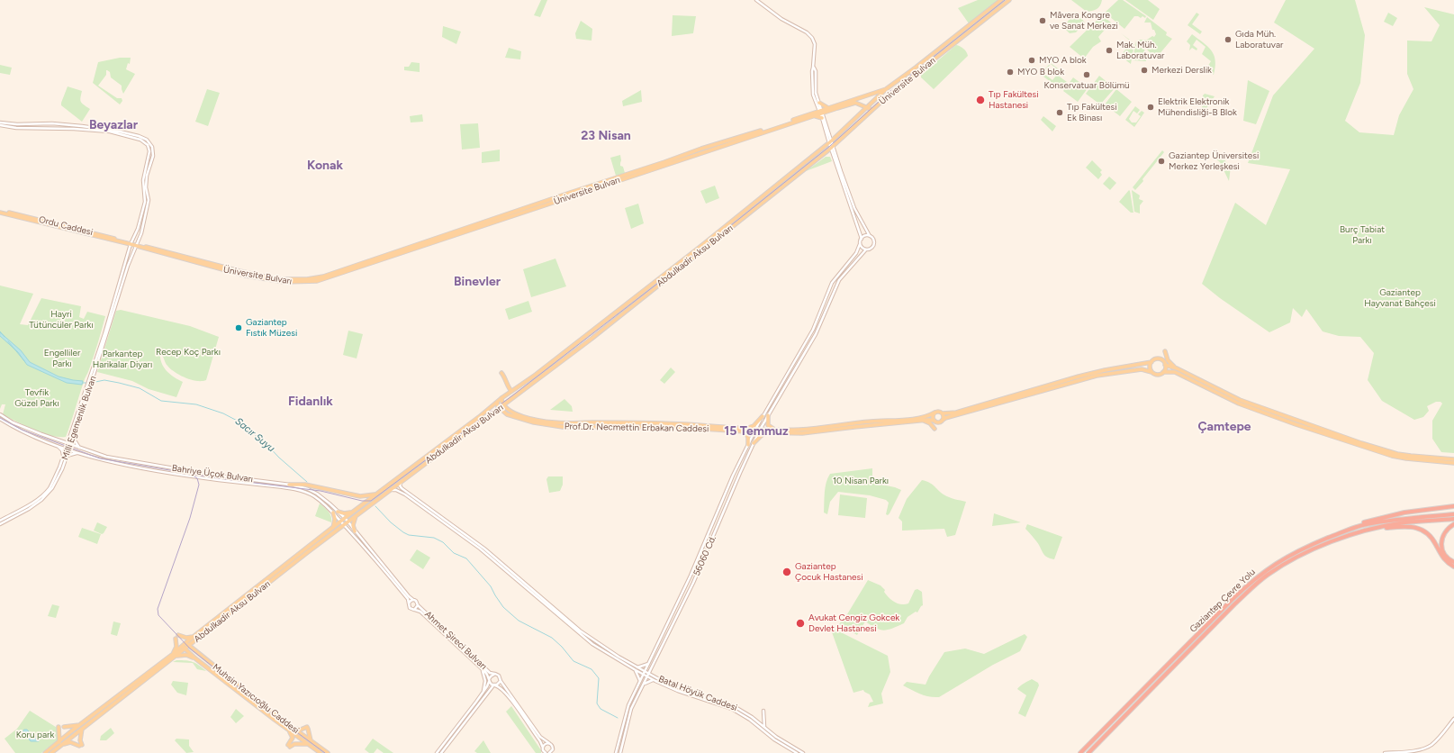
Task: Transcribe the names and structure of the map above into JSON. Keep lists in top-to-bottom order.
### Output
{
  "streets": {
    "highway": ["Gaziantep Çevre Yolu"],
    "main road": [
      "Üniversite Bulvarı",
      "Ordu Caddesi",
      "Abdulkadir Aksu Bulvarı",
      "Milli Egemenlik Bulvarı",
      "Prof.Dr. Necmettin Erbakan Caddesi",
      "Bahriye Üçok Bulvarı",
      "56060 Cd.",
      "Ahmet Şireci Bulvarı",
      "Batal Höyük Caddesi",
      "Muhsin Yazıcıoğlu Caddesi"
    ]
  },
  "crossings": [
    ["Üniversite Bulvarı", "Ordu Caddesi"],
    ["Üniversite Bulvarı", "Abdulkadir Aksu Bulvarı"],
    ["Üniversite Bulvarı", "Milli Egemenlik Bulvarı"],
    ["Ordu Caddesi", "Milli Egemenlik Bulvarı"],
    ["Abdulkadir Aksu Bulvarı", "Prof.Dr. Necmettin Erbakan Caddesi"],
    ["Abdulkadir Aksu Bulvarı", "Bahriye Üçok Bulvarı"],
    ["Abdulkadir Aksu Bulvarı", "Muhsin Yazıcıoğlu Caddesi"],
    ["Milli Egemenlik Bulvarı", "Bahriye Üçok Bulvarı"],
    ["Prof.Dr. Necmettin Erbakan Caddesi", "56060 Cd."],
    ["Bahriye Üçok Bulvarı", "Ahmet Şireci Bulvarı"],
    ["56060 Cd.", "Batal Höyük Caddesi"]
  ],
  "districts": [
    "Beyazlar",
    "23 Nisan",
    "Konak",
    "Binevler",
    "Fidanlık",
    "Çamtepe",
    "15 Temmuz"
  ],
  "water": ["Sacır Suyu"],
  "parks": [
    "Burç Tabiat Parkı",
    "Gaziantep Hayvanat Bahçesi",
    "Hayri Tütüncüler Parkı",
    "Recep Koç Parkı",
    "Engelliler Parkı",
    "Parkantep Harikalar Diyarı",
    "Tevfik Güzel Parkı",
    "10 Nisan Parkı",
    "Koru park"
  ],
  "places": [
    "Mâvera Kongre ve Sanat Merkezi",
    "Gıda Müh. Laboratuvar",
    "Mak. Müh. Laboratuvar",
    "MYO A blok",
    "Merkezi Derslik",
    "MYO B blok",
    "Konservatuar Bölümü",
    "Tıp Fakültesi Hastanesi",
    "Elektrik Elektronik Mühendisliği-B Blok",
    "Tıp Fakültesi Ek Binası",
    "Gaziantep Üniversitesi Merkez Yerleşkesi",
    "Gaziantep Fıstık Müzesi",
    "Gaziantep Çocuk Hastanesi",
    "Avukat Cengiz Gokcek Devlet Hastanesi"
  ]
}
